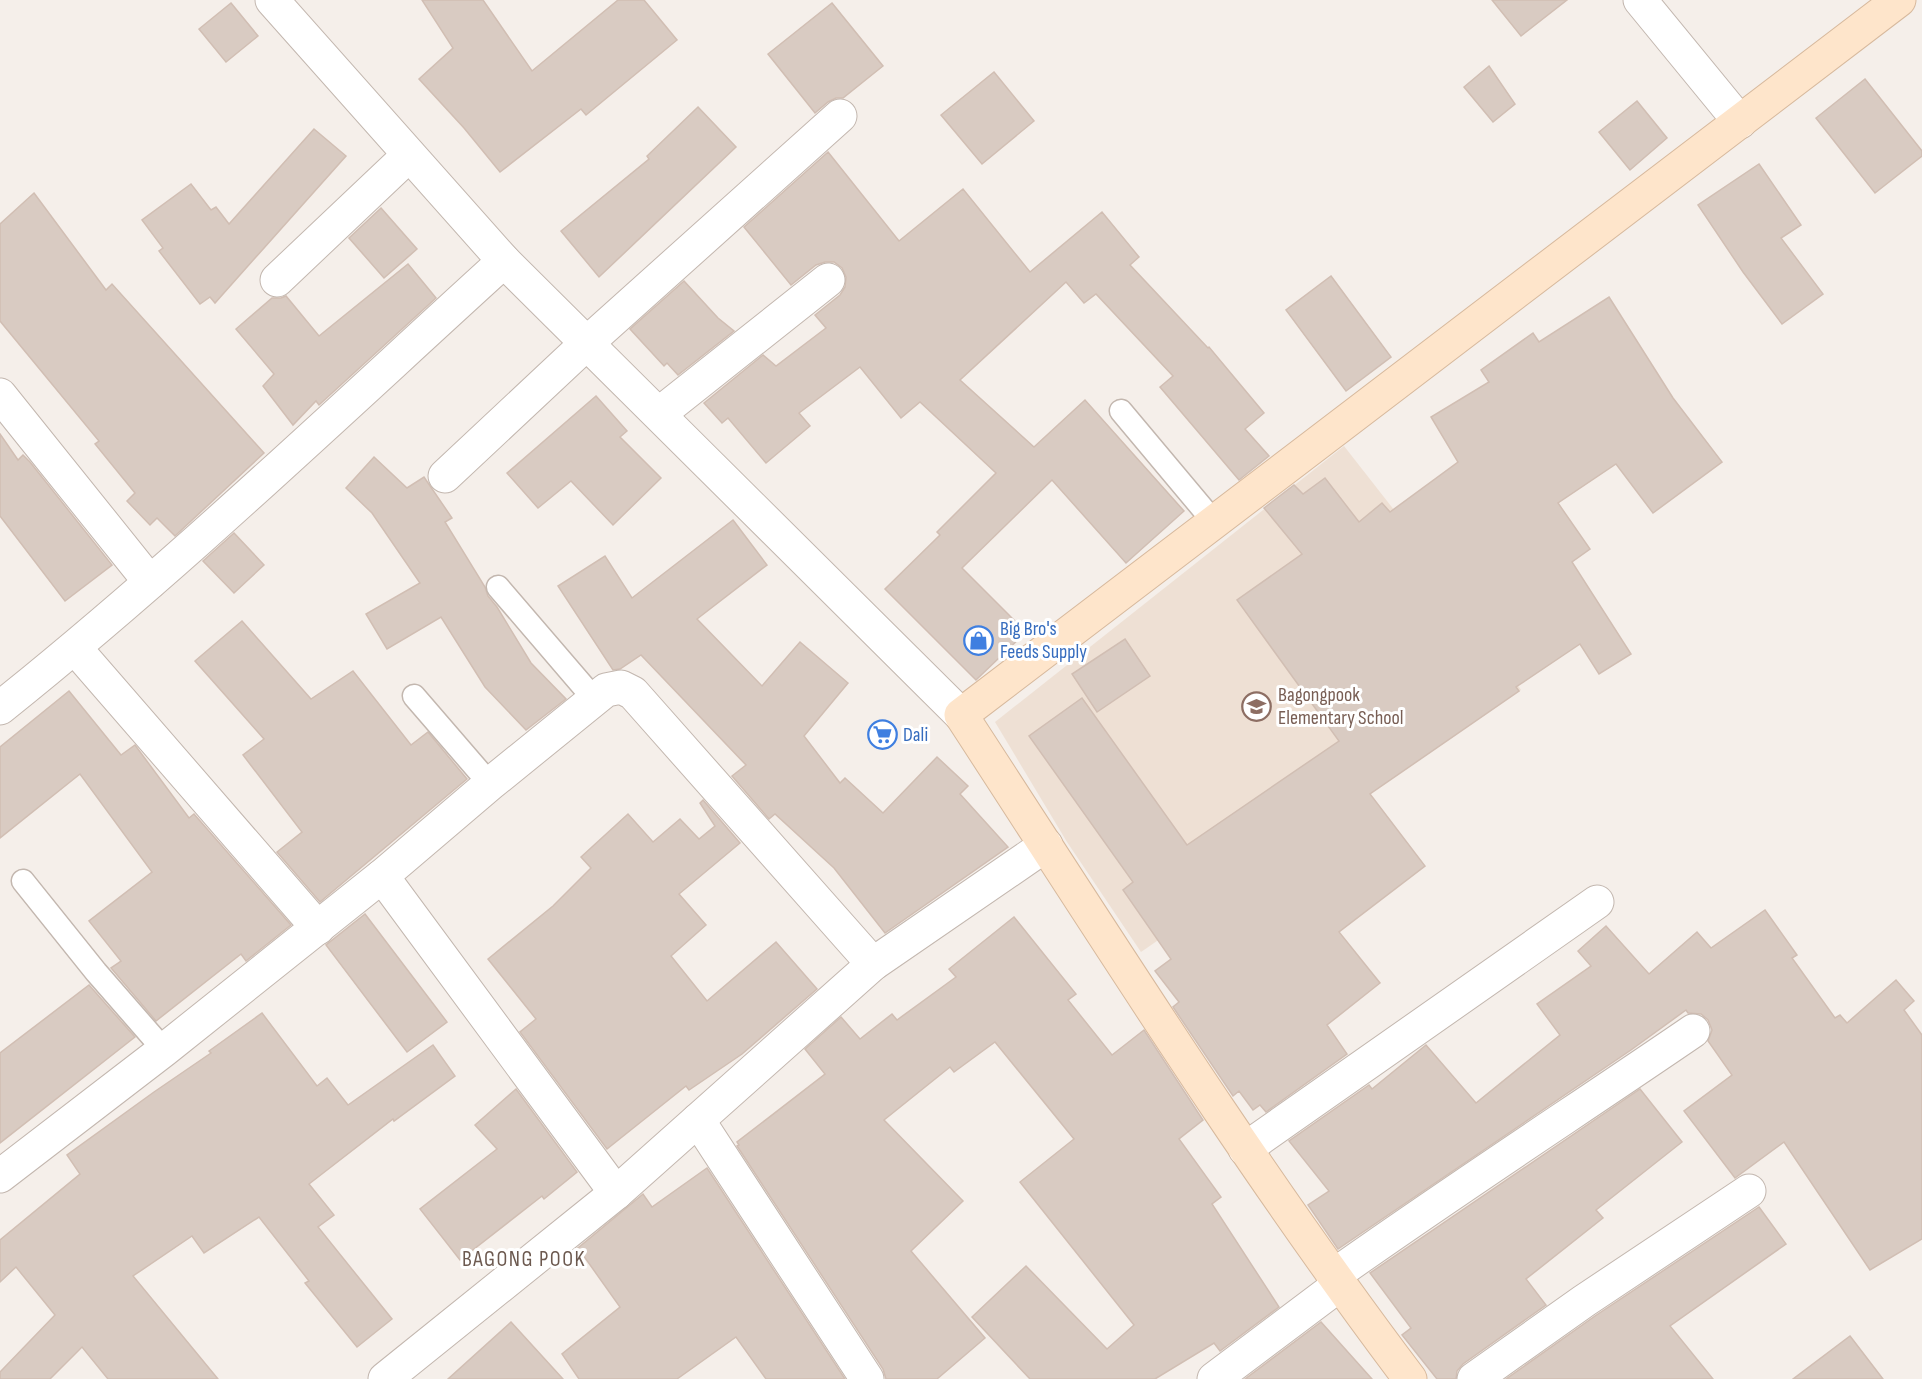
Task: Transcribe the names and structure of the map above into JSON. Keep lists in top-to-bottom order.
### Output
{
  "districts": ["BAGONG POOK"],
  "places": {
    "shop": ["Big Bro's Feeds Supply"],
    "school or university": ["Bagongpook Elementary School"],
    "supermarket": ["Dali"]
  }
}
